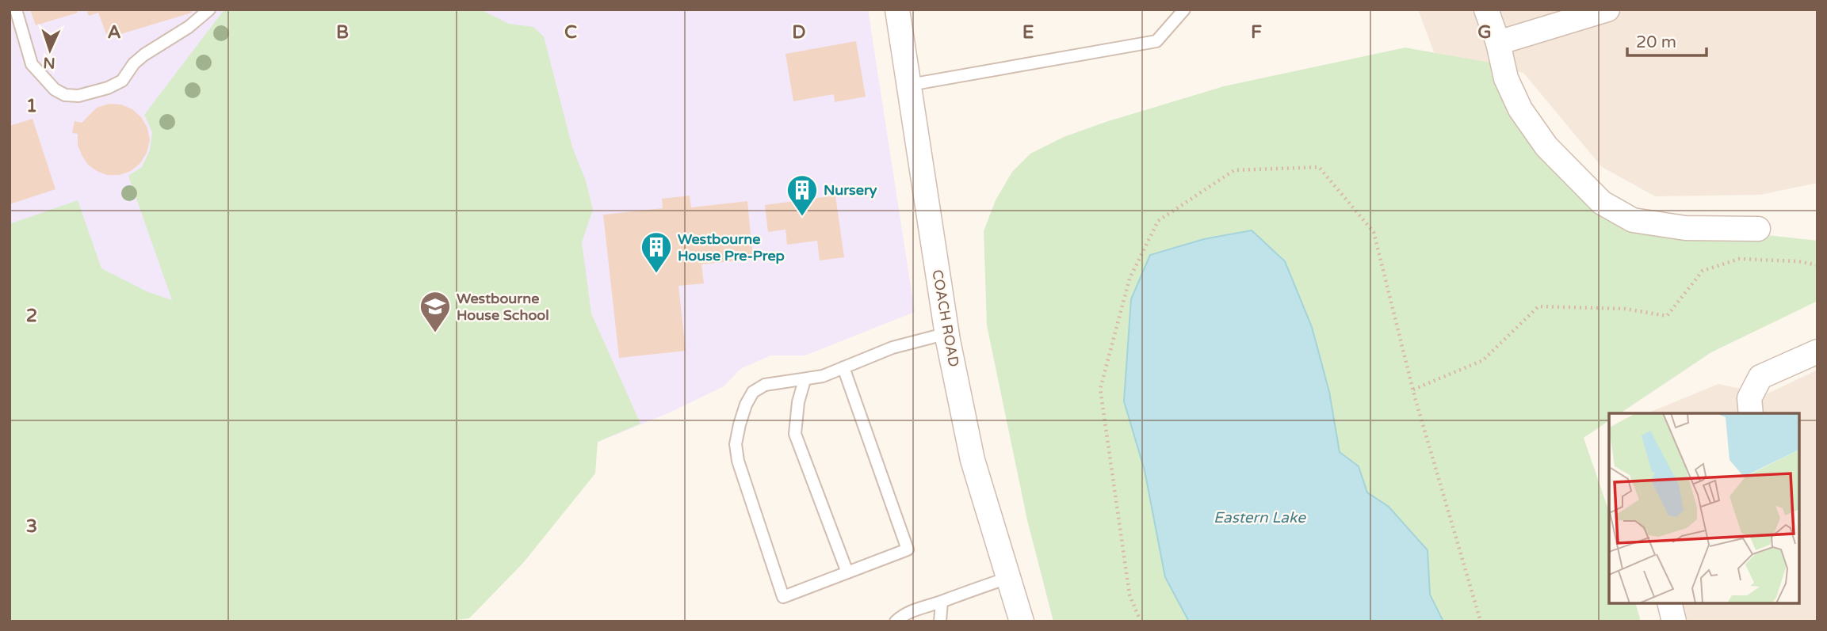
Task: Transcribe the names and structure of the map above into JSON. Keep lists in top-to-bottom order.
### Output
{
  "streets": {
    "street": ["COACH ROAD"]
  },
  "water": ["Eastern Lake"],
  "places": {
    "building": ["Nursery", "Westbourne House Pre-Prep"],
    "school or university": ["Westbourne House School"]
  },
  "scale_bar": "20 m",
  "north": "bottom",
  "grid": {
    "columns": [
      "A",
      "B",
      "C",
      "D",
      "E",
      "F",
      "G"
    ],
    "rows": ["1", "2", "3"]
  }
}
